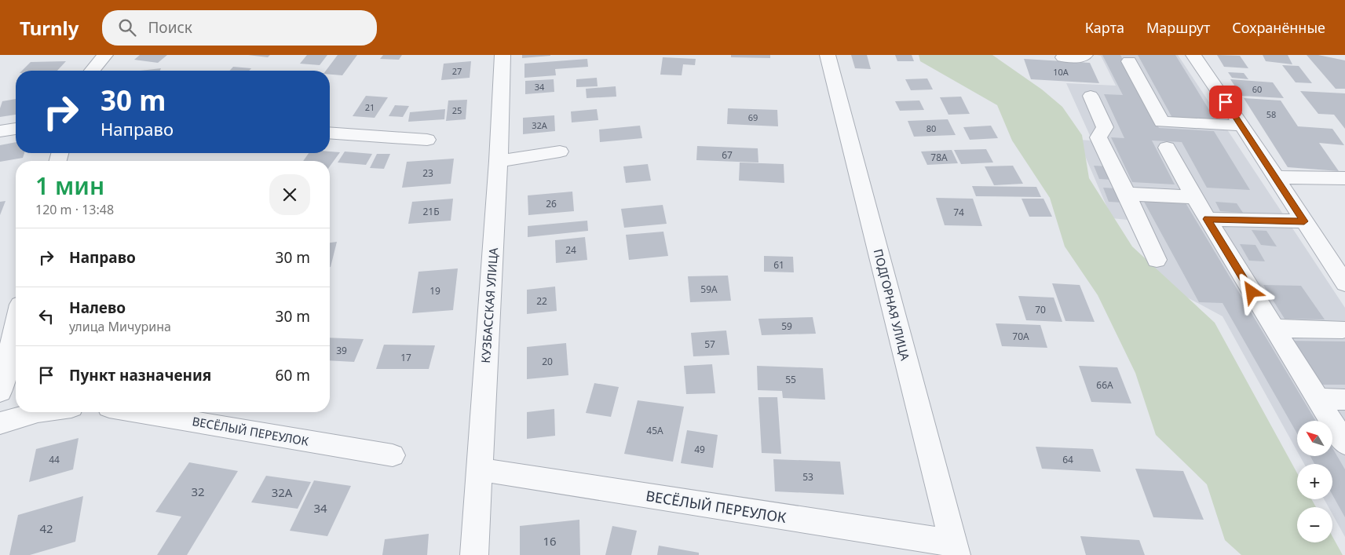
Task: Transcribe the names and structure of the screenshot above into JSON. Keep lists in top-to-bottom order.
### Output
{
  "streets": {
    "street": ["ПОДГОРНАЯ УЛИЦА", "КУЗБАССКАЯ УЛИЦА", "ВЕСЁЛЫЙ ПЕРЕУЛОК"]
  },
  "crossings": [
    ["ПОДГОРНАЯ УЛИЦА", "ВЕСЁЛЫЙ ПЕРЕУЛОК"],
    ["КУЗБАССКАЯ УЛИЦА", "ВЕСЁЛЫЙ ПЕРЕУЛОК"]
  ],
  "house_numbers": [
    "27",
    "10А",
    "34",
    "60",
    "21",
    "25",
    "58",
    "69",
    "32А",
    "80",
    "67",
    "78А",
    "23",
    "26",
    "21Б",
    "74",
    "24",
    "61",
    "59А",
    "19",
    "22",
    "70",
    "59",
    "70А",
    "57",
    "39",
    "17",
    "20",
    "55",
    "66А",
    "45А",
    "49",
    "44",
    "64",
    "53",
    "32",
    "32А",
    "34",
    "42",
    "16"
  ],
  "north": "top left",
  "page": {
    "header": "Turnly",
    "search": "Поиск",
    "nav": ["Карта", "Маршрут", "Сохранённые"],
    "turn": ["30 m", "Направо"],
    "heading": ["1 мин", "120 m · 13:48"],
    "list": [
      {
        "name": "Направо",
        "value": "30 m"
      },
      {
        "name": "Налево",
        "note": "улица Мичурина",
        "value": "30 m"
      },
      {
        "name": "Пункт назначения",
        "value": "60 m"
      }
    ],
    "map_buttons": ["+", "−"]
  }
}
